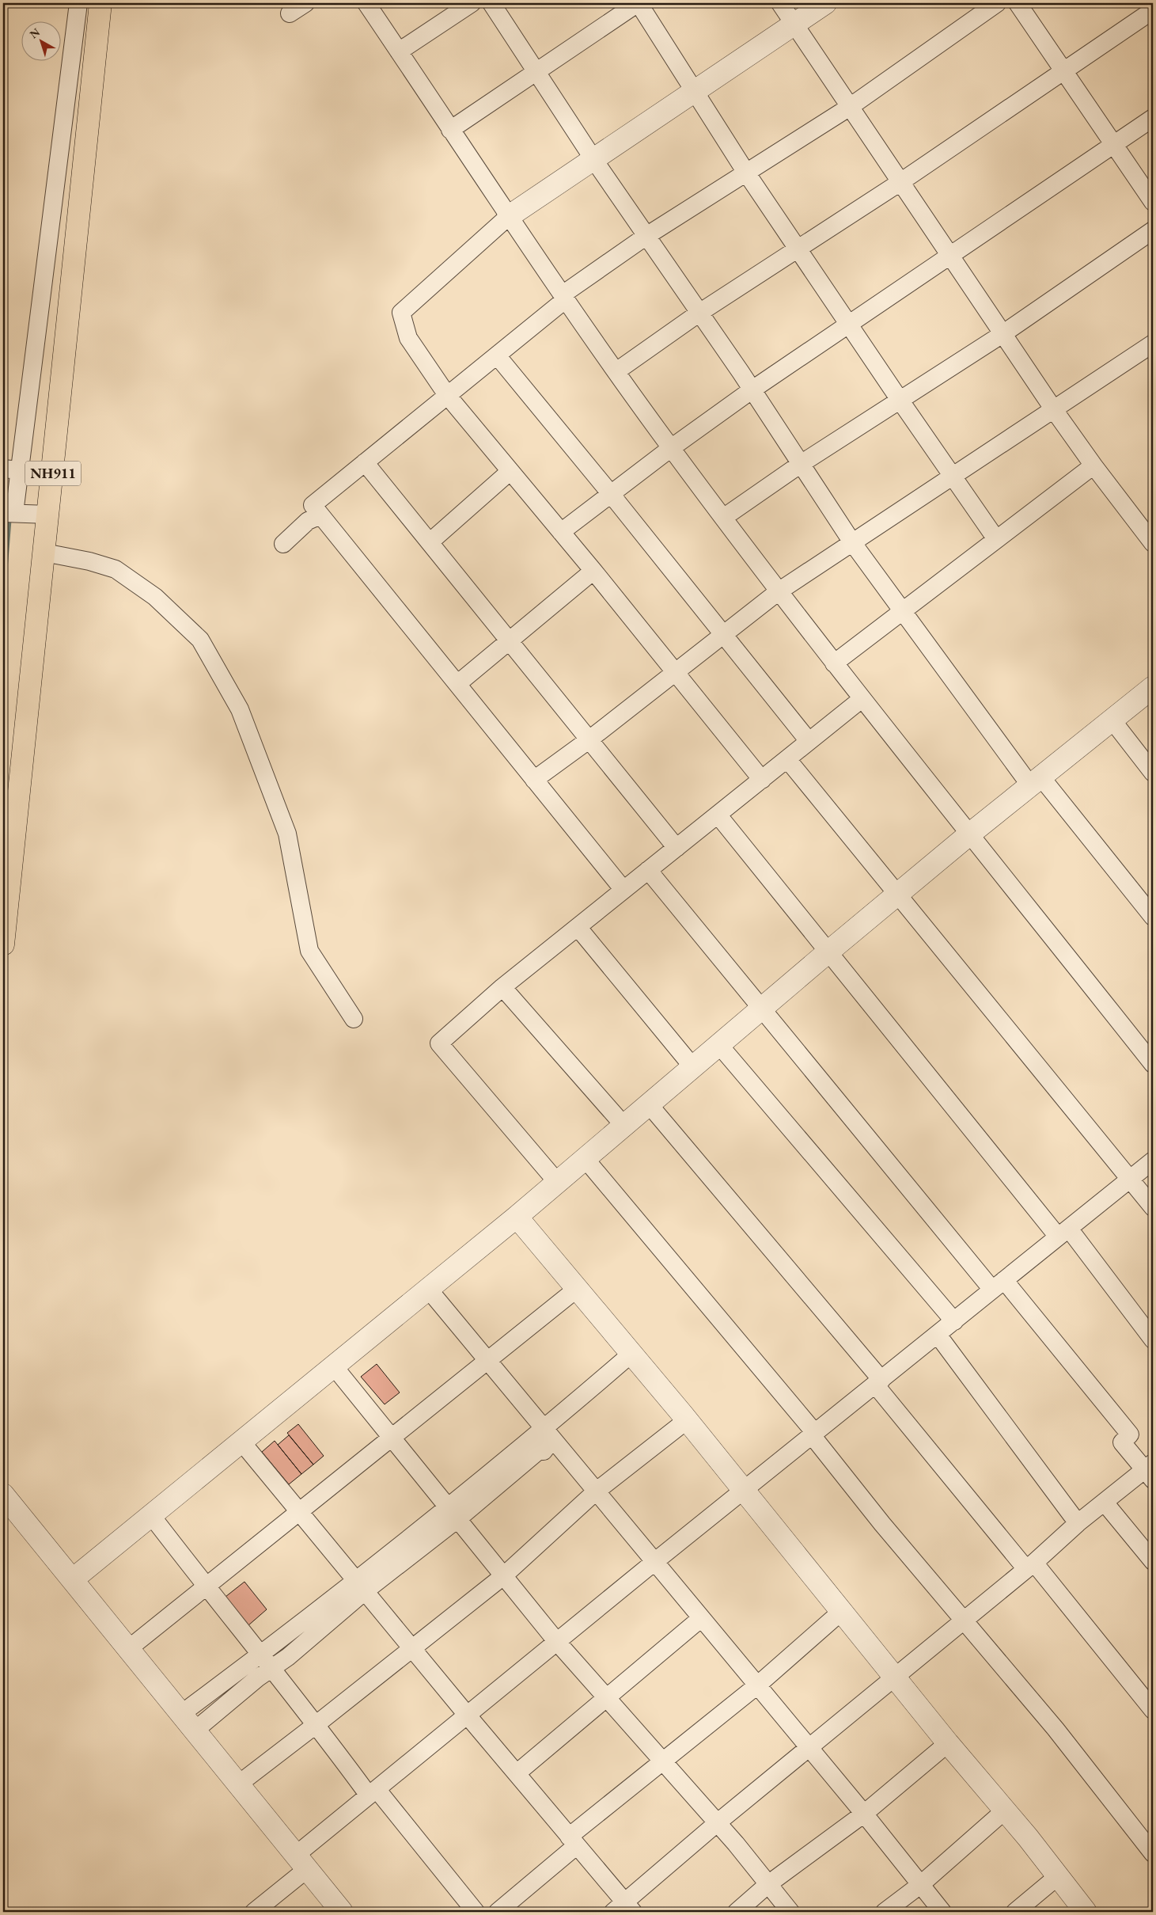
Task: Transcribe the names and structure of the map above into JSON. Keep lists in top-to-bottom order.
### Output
{
  "streets": {
    "highway": ["NH911"]
  },
  "north": "top left"
}
